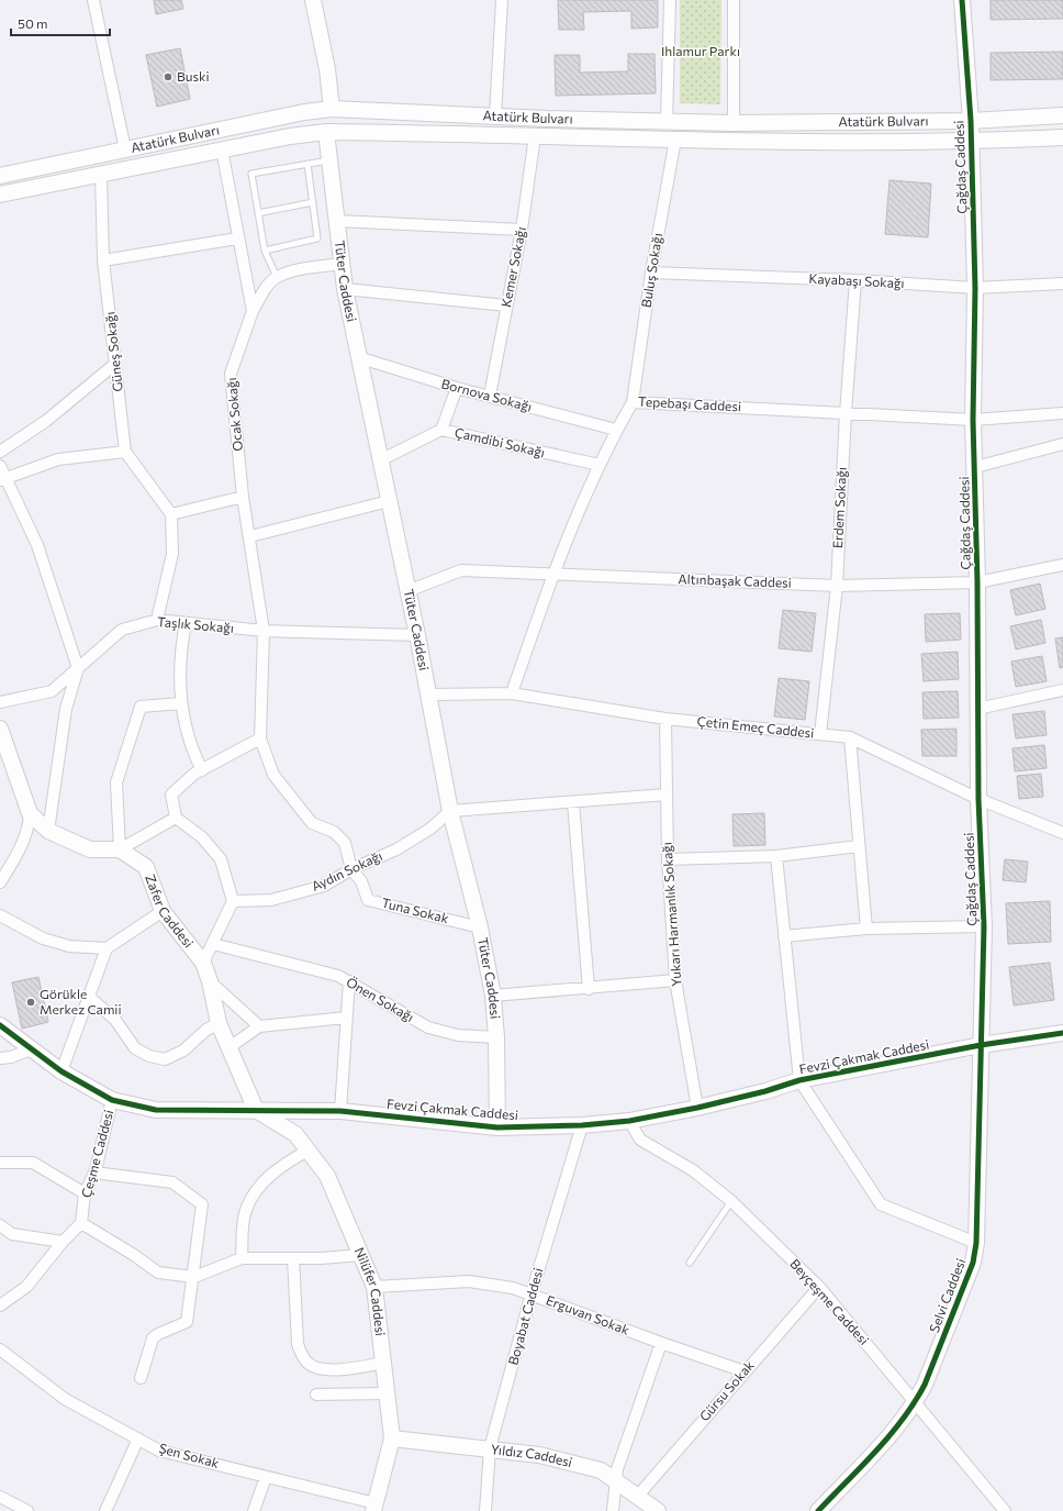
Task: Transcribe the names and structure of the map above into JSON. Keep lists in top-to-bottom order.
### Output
{
  "streets": {
    "street": [
      "Atatürk Bulvarı",
      "Çağdaş Caddesi",
      "Kemer Sokağı",
      "Buluş Sokağı",
      "Tüter Caddesi",
      "Kayabaşı Sokağı",
      "Güneş Sokağı",
      "Bornova Sokağı",
      "Tepebaşı Caddesi",
      "Ocak Sokağı",
      "Çamdibi Sokağı",
      "Erdem Sokağı",
      "Altınbaşak Caddesi",
      "Taşlık Sokağı",
      "Çetin Emeç Caddesi",
      "Aydın Sokağı",
      "Zafer Caddesi",
      "Tuna Sokak",
      "Yukarı Harmanlık Sokağı",
      "Önen Sokağı",
      "Fevzi Çakmak Caddesi",
      "Çeşme Caddesi",
      "Nilüfer Caddesi",
      "Selvi Caddesi",
      "Beyçeşme Caddesi",
      "Erguvan Sokak",
      "Boyabat Caddesi",
      "Gürsu Sokak",
      "Şen Sokak",
      "Yıldız Caddesi"
    ]
  },
  "crossings": [
    ["Atatürk Bulvarı", "Çağdaş Caddesi"],
    ["Çağdaş Caddesi", "Kayabaşı Sokağı"],
    ["Çağdaş Caddesi", "Tepebaşı Caddesi"],
    ["Çağdaş Caddesi", "Altınbaşak Caddesi"],
    ["Çağdaş Caddesi", "Çetin Emeç Caddesi"],
    ["Çağdaş Caddesi", "Fevzi Çakmak Caddesi"],
    ["Çağdaş Caddesi", "Selvi Caddesi"],
    ["Kemer Sokağı", "Bornova Sokağı"],
    ["Buluş Sokağı", "Kayabaşı Sokağı"],
    ["Buluş Sokağı", "Tepebaşı Caddesi"],
    ["Tüter Caddesi", "Bornova Sokağı"],
    ["Tüter Caddesi", "Çamdibi Sokağı"],
    ["Tüter Caddesi", "Altınbaşak Caddesi"],
    ["Tüter Caddesi", "Taşlık Sokağı"],
    ["Tüter Caddesi", "Çetin Emeç Caddesi"],
    ["Tüter Caddesi", "Aydın Sokağı"],
    ["Tüter Caddesi", "Tuna Sokak"],
    ["Tüter Caddesi", "Önen Sokağı"],
    ["Tüter Caddesi", "Fevzi Çakmak Caddesi"],
    ["Kayabaşı Sokağı", "Erdem Sokağı"],
    ["Bornova Sokağı", "Tepebaşı Caddesi"],
    ["Tepebaşı Caddesi", "Çamdibi Sokağı"],
    ["Tepebaşı Caddesi", "Erdem Sokağı"],
    ["Tepebaşı Caddesi", "Altınbaşak Caddesi"],
    ["Tepebaşı Caddesi", "Çetin Emeç Caddesi"],
    ["Ocak Sokağı", "Taşlık Sokağı"],
    ["Ocak Sokağı", "Tuna Sokak"],
    ["Erdem Sokağı", "Altınbaşak Caddesi"],
    ["Erdem Sokağı", "Çetin Emeç Caddesi"],
    ["Çetin Emeç Caddesi", "Yukarı Harmanlık Sokağı"],
    ["Aydın Sokağı", "Tuna Sokak"],
    ["Zafer Caddesi", "Fevzi Çakmak Caddesi"],
    ["Zafer Caddesi", "Nilüfer Caddesi"],
    ["Yukarı Harmanlık Sokağı", "Fevzi Çakmak Caddesi"],
    ["Fevzi Çakmak Caddesi", "Çeşme Caddesi"],
    ["Fevzi Çakmak Caddesi", "Nilüfer Caddesi"],
    ["Fevzi Çakmak Caddesi", "Selvi Caddesi"],
    ["Fevzi Çakmak Caddesi", "Beyçeşme Caddesi"],
    ["Fevzi Çakmak Caddesi", "Boyabat Caddesi"],
    ["Nilüfer Caddesi", "Erguvan Sokak"],
    ["Nilüfer Caddesi", "Şen Sokak"],
    ["Nilüfer Caddesi", "Yıldız Caddesi"],
    ["Selvi Caddesi", "Beyçeşme Caddesi"],
    ["Beyçeşme Caddesi", "Gürsu Sokak"],
    ["Erguvan Sokak", "Boyabat Caddesi"],
    ["Erguvan Sokak", "Gürsu Sokak"],
    ["Boyabat Caddesi", "Yıldız Caddesi"],
    ["Gürsu Sokak", "Yıldız Caddesi"]
  ],
  "parks": ["Ihlamur Parkı"],
  "places": ["Buski", "Görükle Merkez Camii"],
  "scale_bar": "50 m"
}
